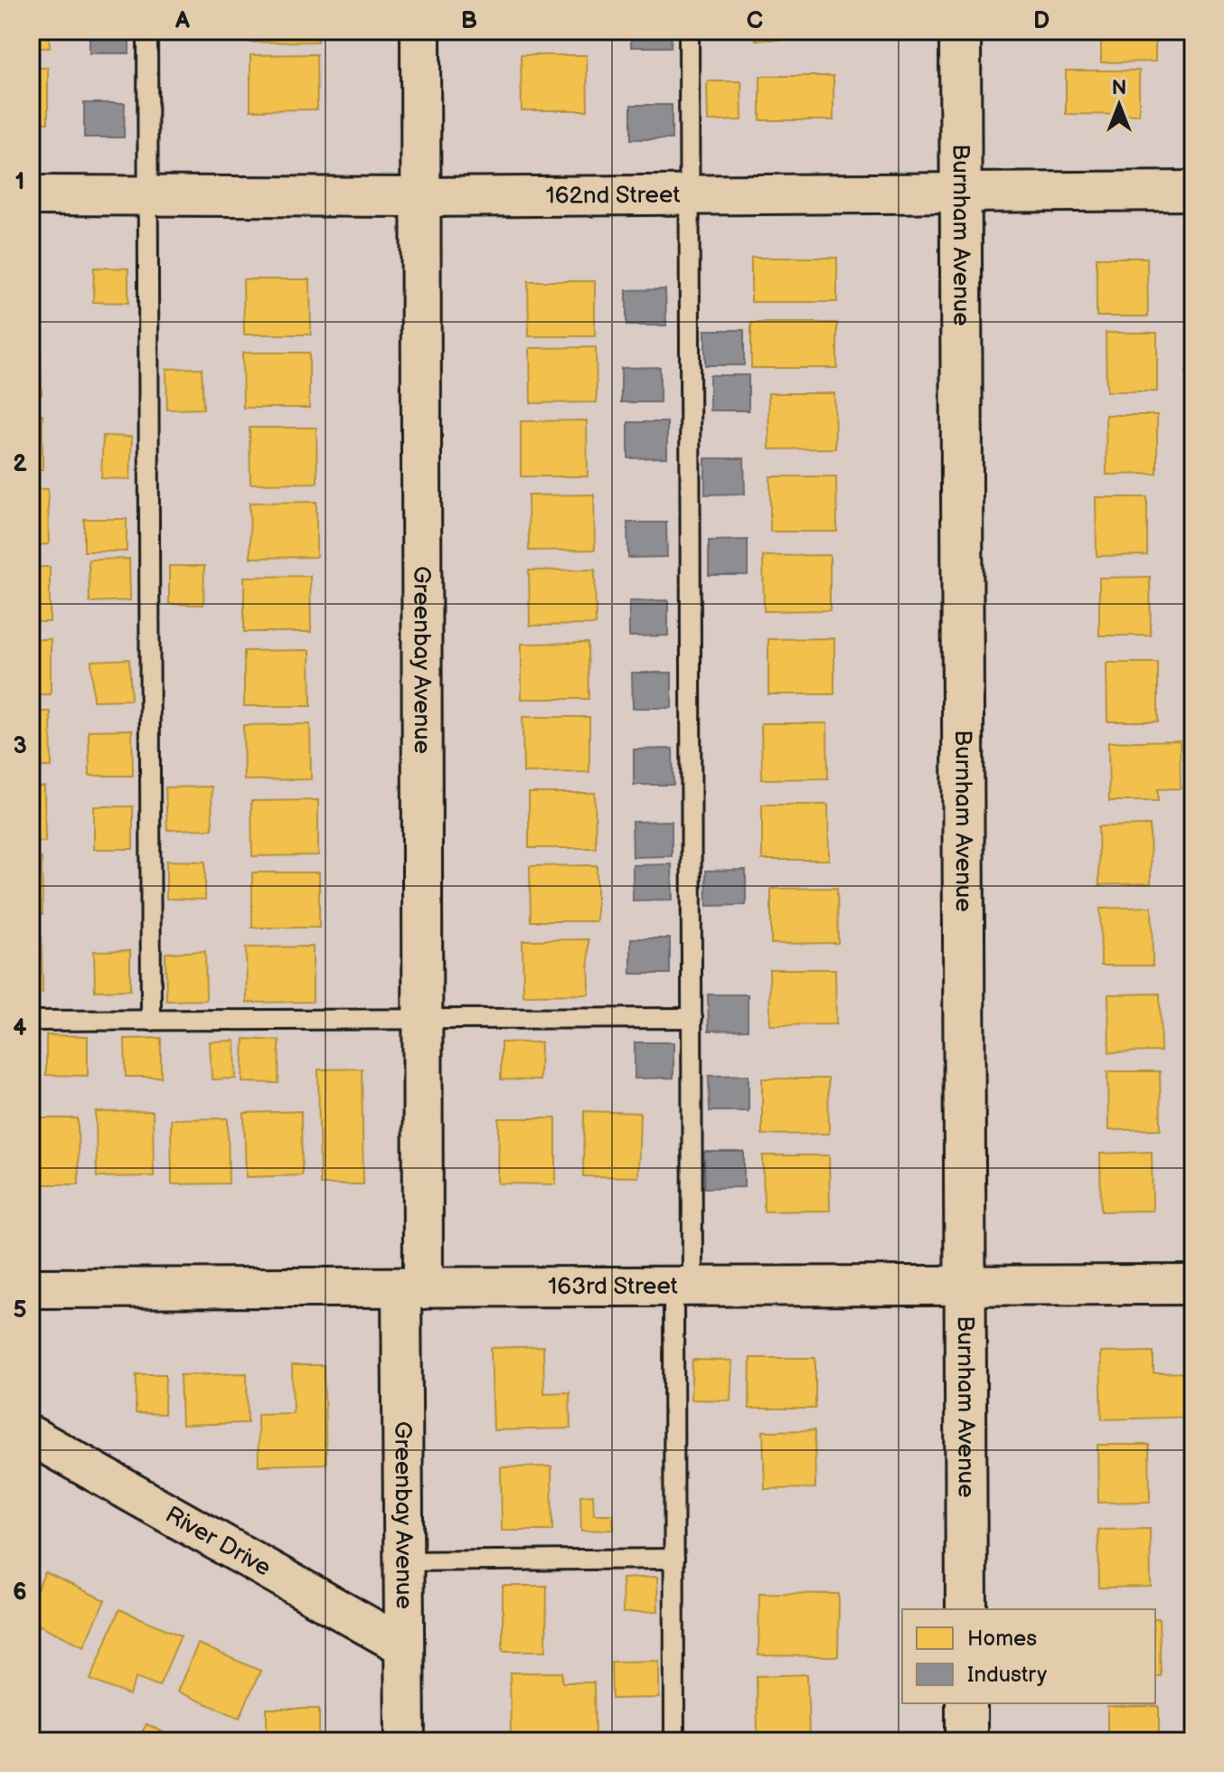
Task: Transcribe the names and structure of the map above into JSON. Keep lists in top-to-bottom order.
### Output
{
  "streets": {
    "main road": ["Burnham Avenue"],
    "street": [
      "162nd Street",
      "Greenbay Avenue",
      "163rd Street",
      "River Drive"
    ]
  },
  "crossings": [
    ["162nd Street", "Burnham Avenue"],
    ["162nd Street", "Greenbay Avenue"],
    ["Burnham Avenue", "163rd Street"],
    ["Greenbay Avenue", "163rd Street"],
    ["Greenbay Avenue", "River Drive"]
  ],
  "legend": ["Homes", "Industry"],
  "north": "top",
  "grid": {
    "columns": [
      "A",
      "B",
      "C",
      "D"
    ],
    "rows": [
      "1",
      "2",
      "3",
      "4",
      "5",
      "6"
    ]
  }
}
